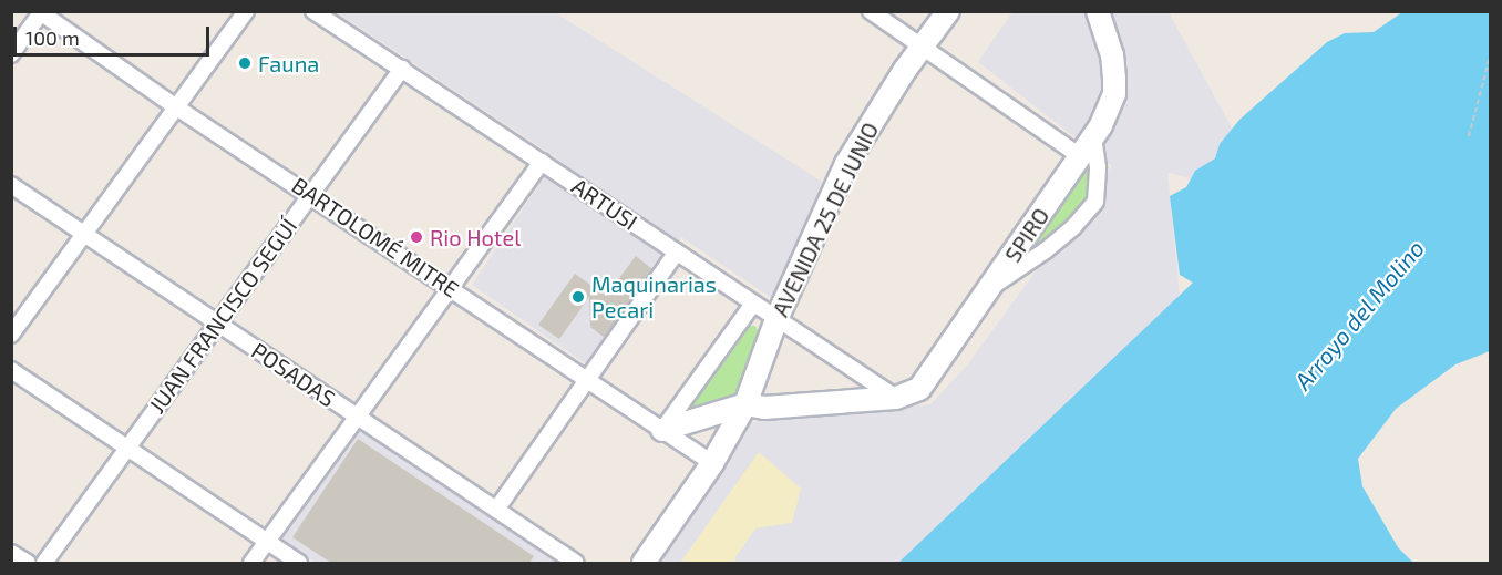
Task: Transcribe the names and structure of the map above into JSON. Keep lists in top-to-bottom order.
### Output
{
  "streets": {
    "main road": ["AVENIDA 25 DE JUNIO", "SPIRO"],
    "street": [
      "ARTUSI",
      "BARTOLOMÉ MITRE",
      "JUAN FRANCISCO SEGUÍ",
      "POSADAS"
    ]
  },
  "crossings": [
    ["ARTUSI", "AVENIDA 25 DE JUNIO"],
    ["ARTUSI", "SPIRO"],
    ["ARTUSI", "JUAN FRANCISCO SEGUÍ"],
    ["AVENIDA 25 DE JUNIO", "BARTOLOMÉ MITRE"],
    ["BARTOLOMÉ MITRE", "JUAN FRANCISCO SEGUÍ"],
    ["JUAN FRANCISCO SEGUÍ", "POSADAS"]
  ],
  "water": ["Arroyo del Molino"],
  "places": ["Fauna", "Rio Hotel", "Maquinarias Pecari"],
  "scale_bar": "100 m"
}
